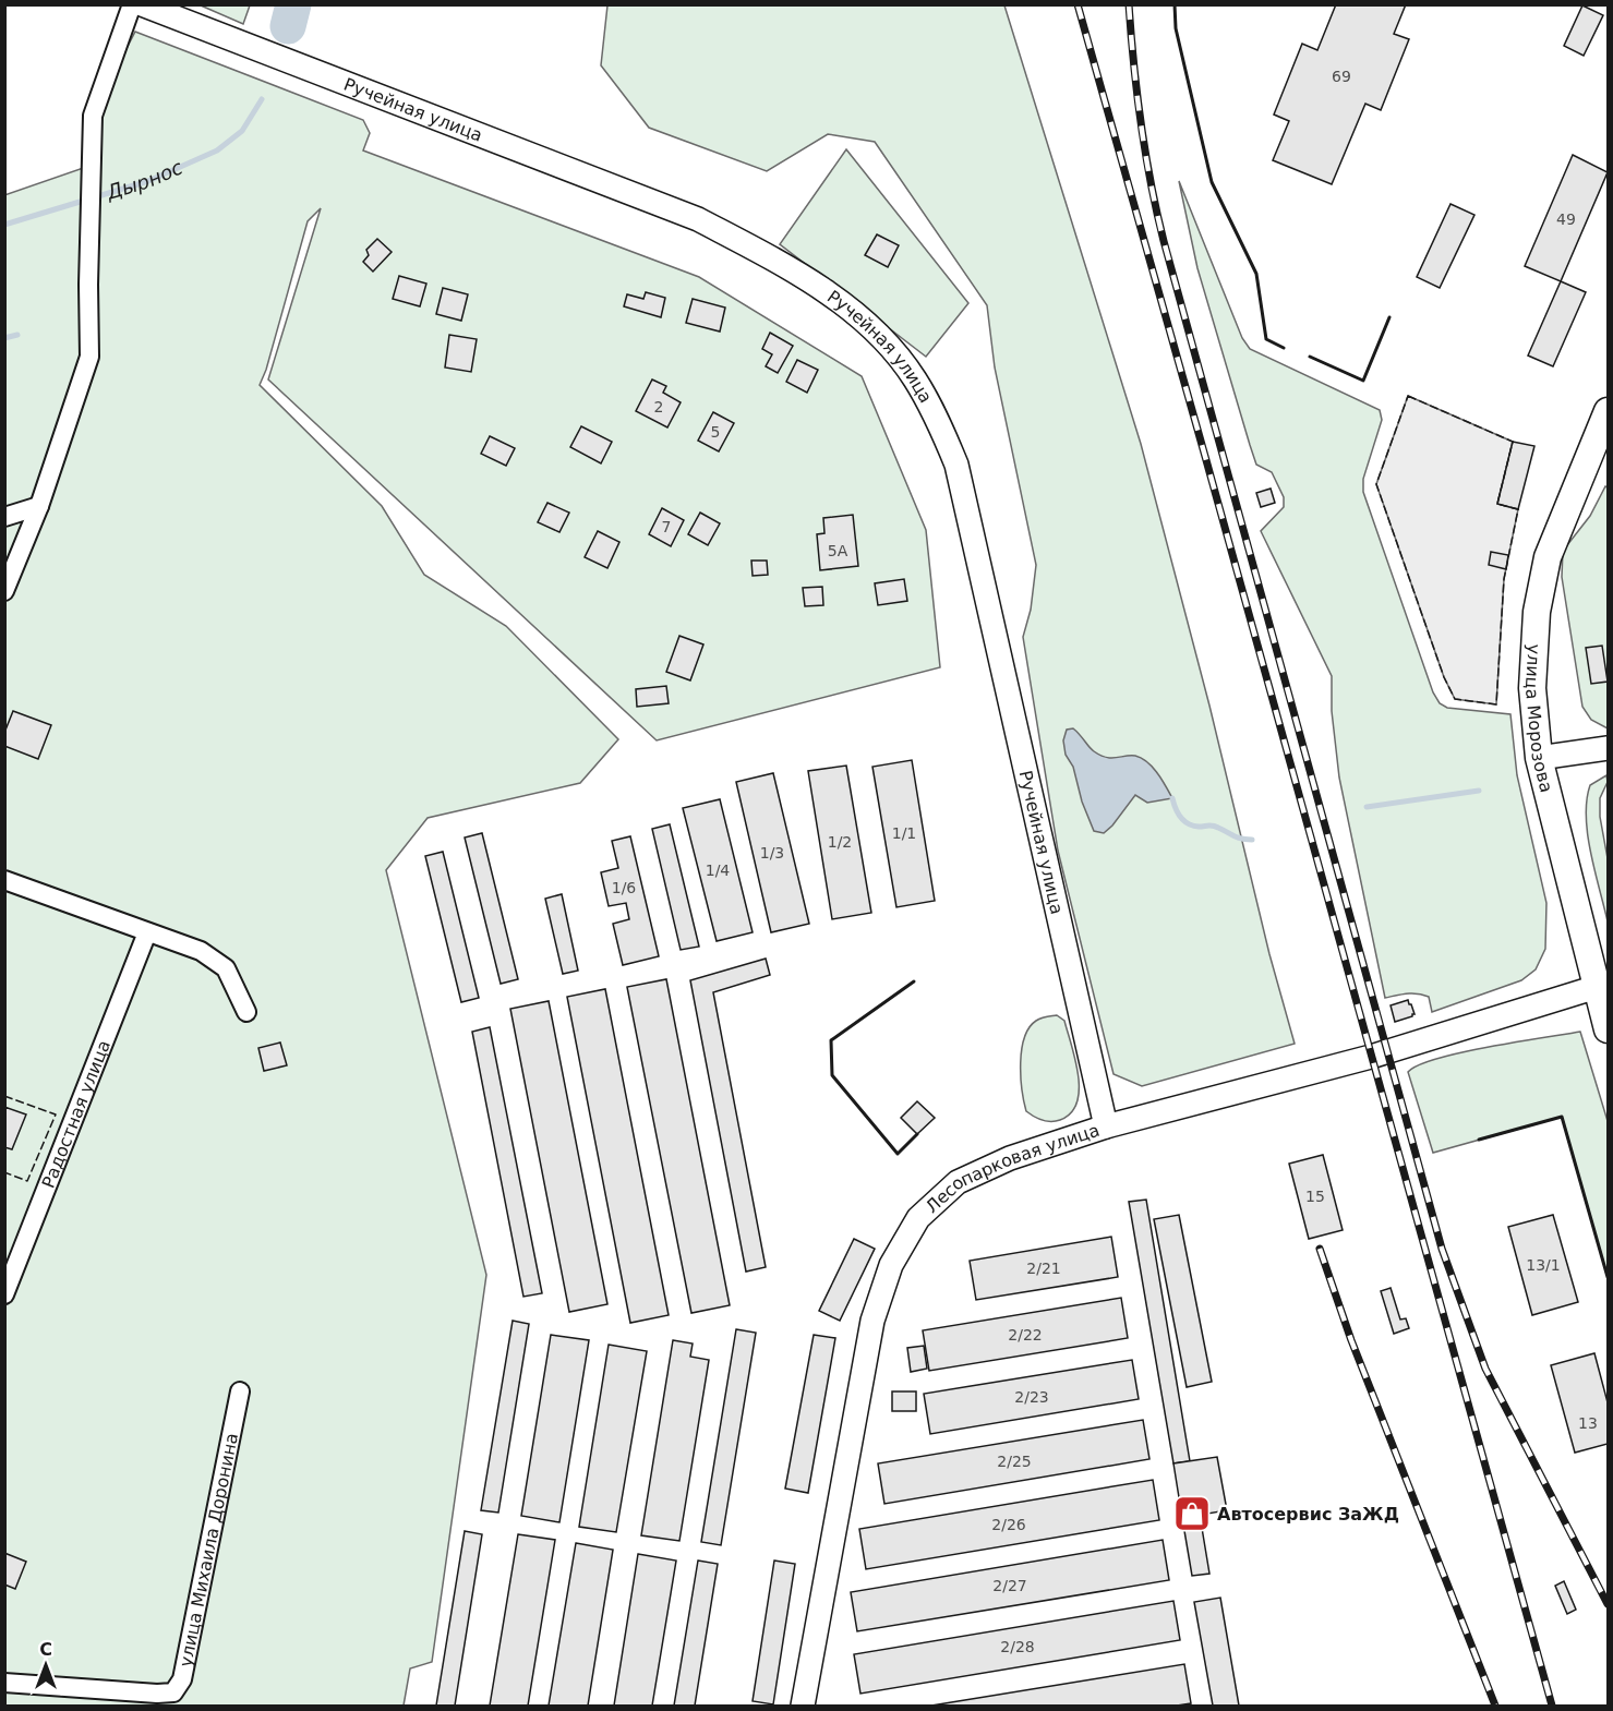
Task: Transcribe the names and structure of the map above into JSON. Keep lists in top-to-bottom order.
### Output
{
  "streets": {
    "main road": ["улица Морозова"],
    "street": [
      "Ручейная улица",
      "Радостная улица",
      "Лесопарковая улица",
      "улица Михаила Доронина"
    ]
  },
  "crossings": [
    ["Ручейная улица", "Лесопарковая улица"],
    ["улица Морозова", "Лесопарковая улица"]
  ],
  "water": ["Дырнос"],
  "places": {
    "shop": ["Автосервис ЗаЖД"]
  },
  "house_numbers": [
    "69",
    "49",
    "2",
    "5",
    "7",
    "5А",
    "1/1",
    "1/2",
    "1/3",
    "1/4",
    "1/6",
    "15",
    "13/1",
    "2/21",
    "2/22",
    "2/23",
    "13",
    "2/25",
    "2/26",
    "2/27",
    "2/28"
  ],
  "north": "top"
}
